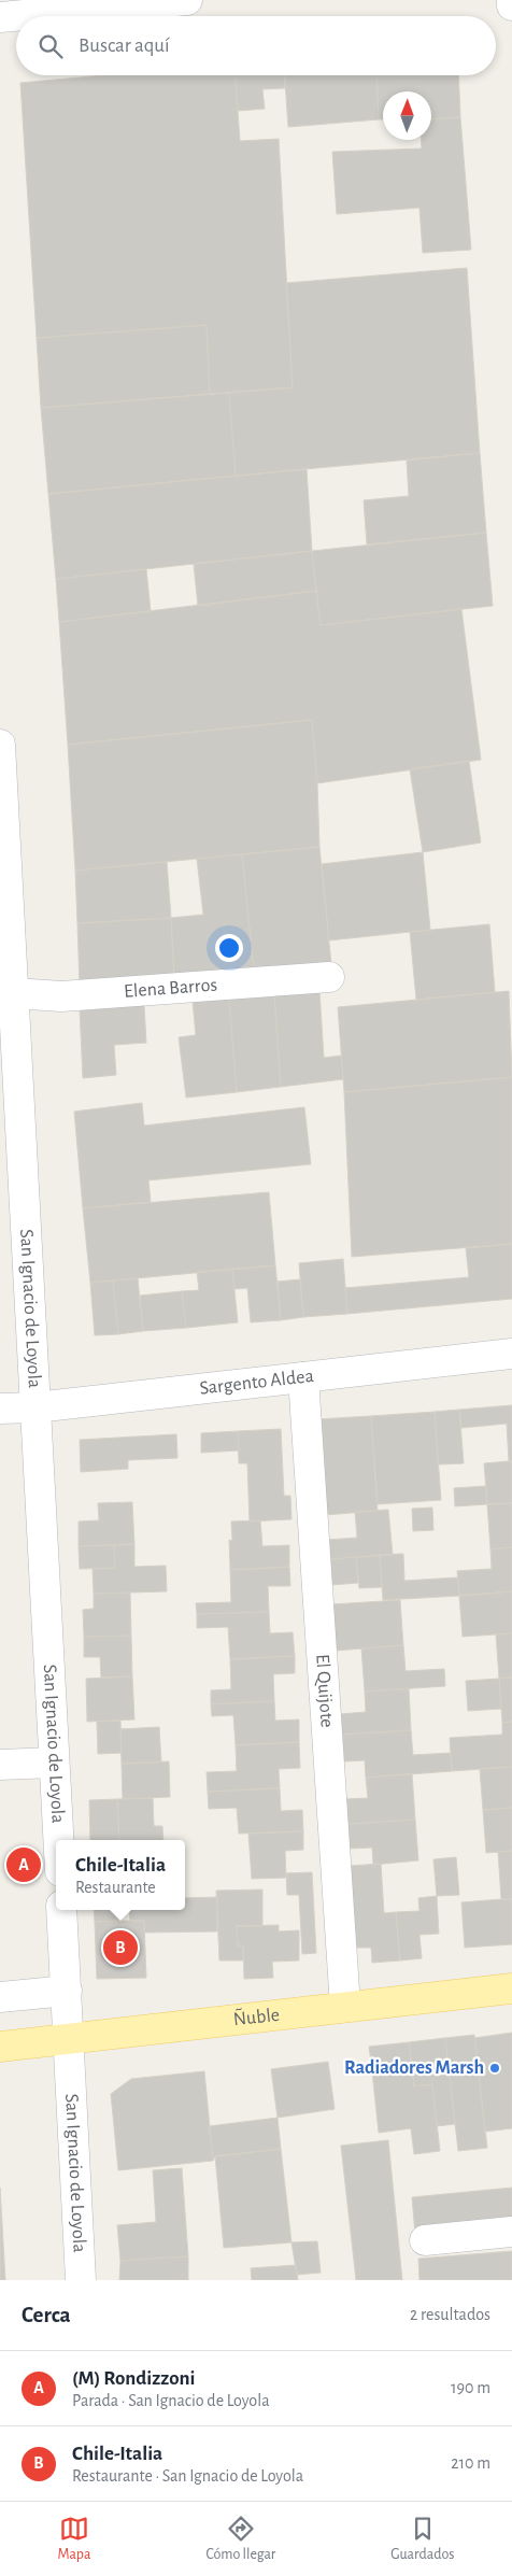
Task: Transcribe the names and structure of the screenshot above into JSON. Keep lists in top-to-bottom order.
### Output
{
  "streets": {
    "main road": ["Ñuble"],
    "street": [
      "Elena Barros",
      "San Ignacio de Loyola",
      "Sargento Aldea",
      "El Quijote"
    ]
  },
  "crossings": [
    ["Elena Barros", "San Ignacio de Loyola"],
    ["San Ignacio de Loyola", "Sargento Aldea"],
    ["San Ignacio de Loyola", "Ñuble"],
    ["Sargento Aldea", "El Quijote"],
    ["El Quijote", "Ñuble"]
  ],
  "places": ["Radiadores Marsh"],
  "north": "top",
  "page": {
    "search": "Buscar aquí",
    "popup": ["Chile-Italia", "Restaurante"],
    "pins": ["A", "B"],
    "heading": ["Cerca", "2 resultados"],
    "list": [
      {
        "mark": "A",
        "name": "(M) Rondizzoni",
        "note": "Parada · San Ignacio de Loyola",
        "value": "190 m"
      },
      {
        "mark": "B",
        "name": "Chile-Italia",
        "note": "Restaurante · San Ignacio de Loyola",
        "value": "210 m"
      }
    ],
    "nav": ["Mapa", "Cómo llegar", "Guardados"]
  }
}
